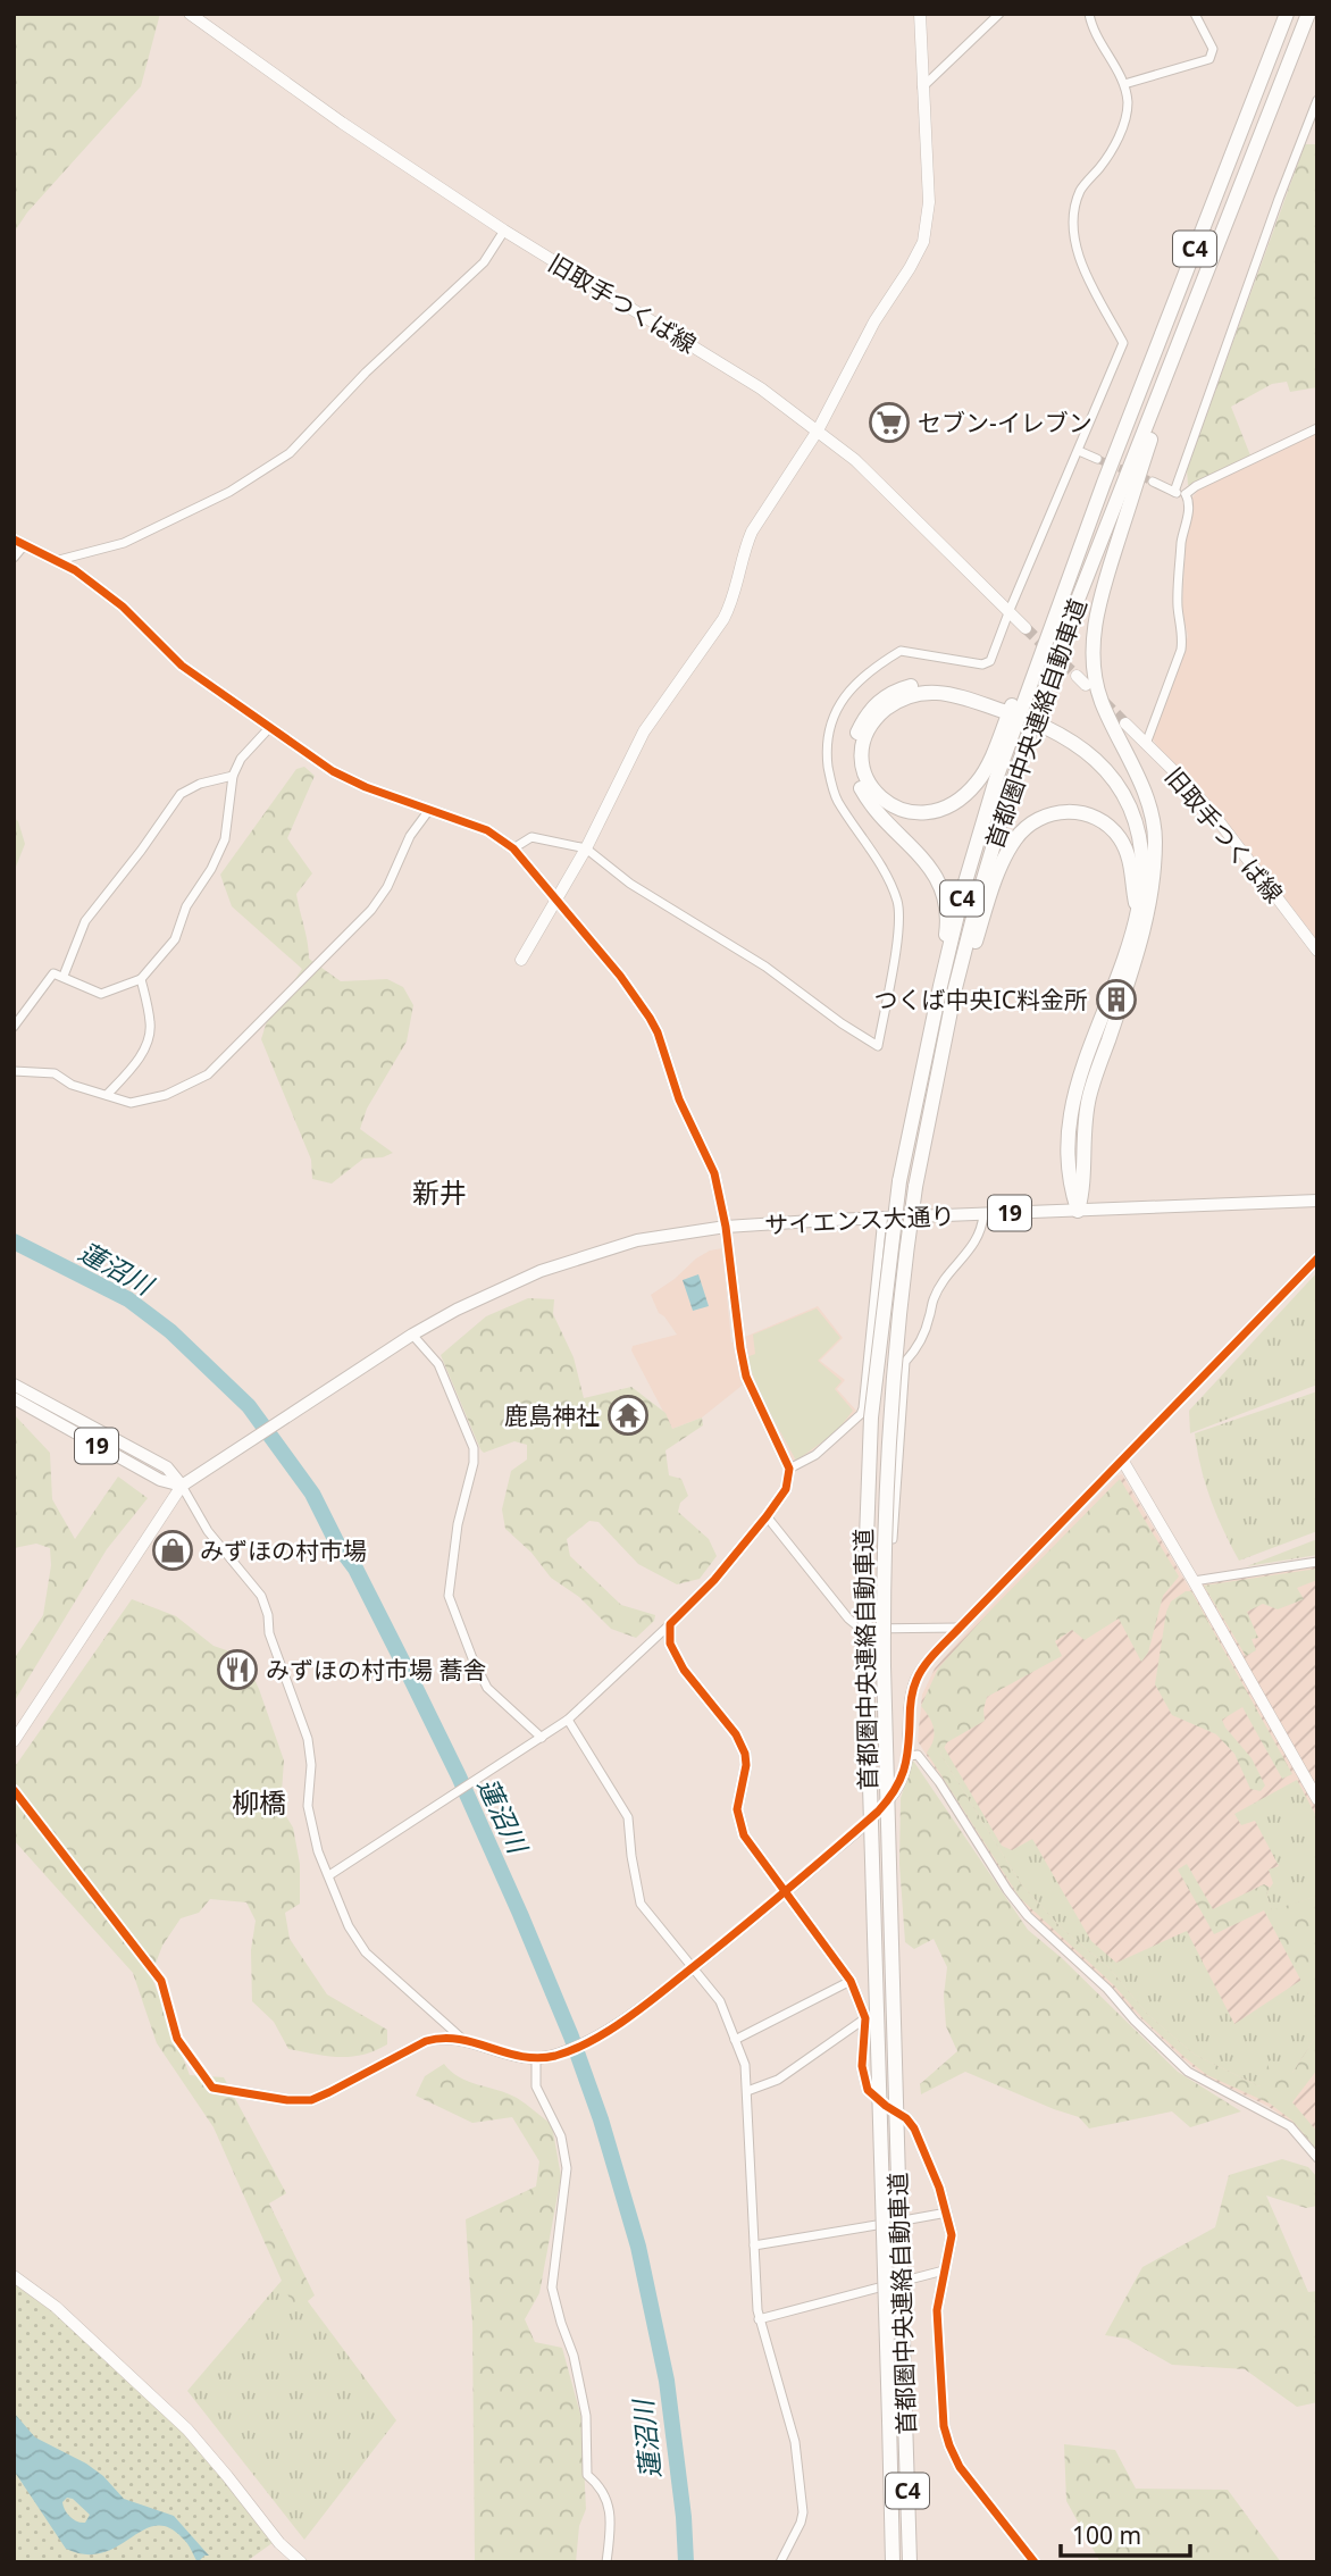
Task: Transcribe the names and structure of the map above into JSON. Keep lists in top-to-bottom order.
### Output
{
  "streets": {
    "highway": ["C4", "首都圏中央連絡自動車道"],
    "main road": ["19", "サイエンス大通り"],
    "street": ["旧取手つくば線"]
  },
  "crossings": [
    ["19", "サイエンス大通り"]
  ],
  "districts": ["新井", "柳橋"],
  "water": ["蓮沼川"],
  "places": {
    "supermarket": ["セブン-イレブン"],
    "building": ["つくば中央IC料金所"],
    "temple": ["鹿島神社"],
    "shop": ["みずほの村市場"],
    "restaurant": ["みずほの村市場 蕎舎"]
  },
  "scale_bar": "100 m"
}
